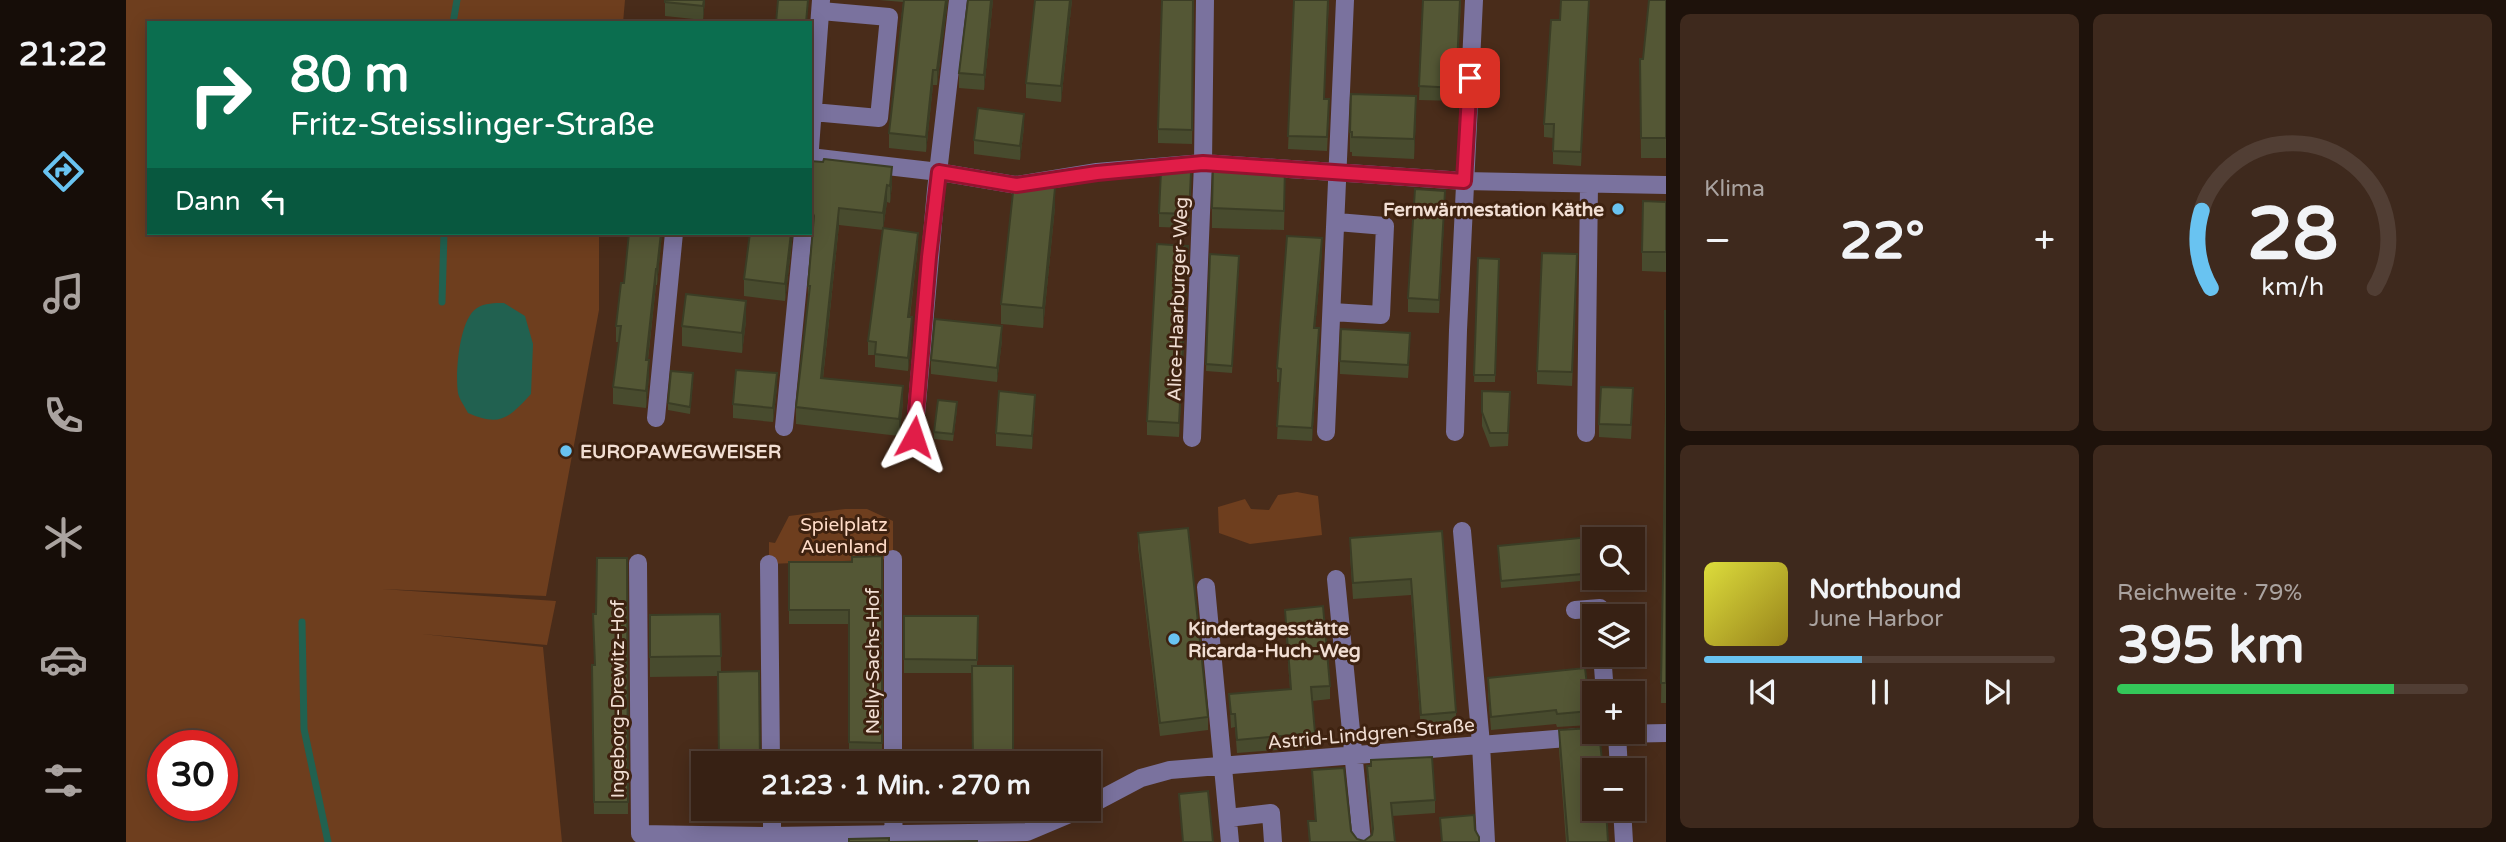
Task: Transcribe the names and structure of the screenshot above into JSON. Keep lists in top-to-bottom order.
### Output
{
  "streets": {
    "street": [
      "Alice-Haarburger-Weg",
      "Nelly-Sachs-Hof",
      "Ingeborg-Drewitz-Hof",
      "Astrid-Lindgren-Straße"
    ]
  },
  "crossings": [
    ["Ingeborg-Drewitz-Hof", "Astrid-Lindgren-Straße"]
  ],
  "parks": ["Spielplatz Auenland"],
  "places": ["Fernwärmestation Käthe", "EUROPAWEGWEISER", "Kindertagesstätte Ricarda-Huch-Weg"],
  "page": {
    "tabs": "21:22",
    "tile": [
      "Klima",
      ["Reichweite · 79%", "395 km"]
    ],
    "turn": ["80 m", "Fritz-Steisslinger-Straße"],
    "then": "Dann",
    "heat": ["−", "22°", "+"],
    "map_buttons": ["+", "−"],
    "song": ["Northbound", "June Harbor"],
    "limit": "30",
    "trip": "21:23 · 1 Min. · 270 m",
    "gauge": ["28", "km/h"]
  }
}
